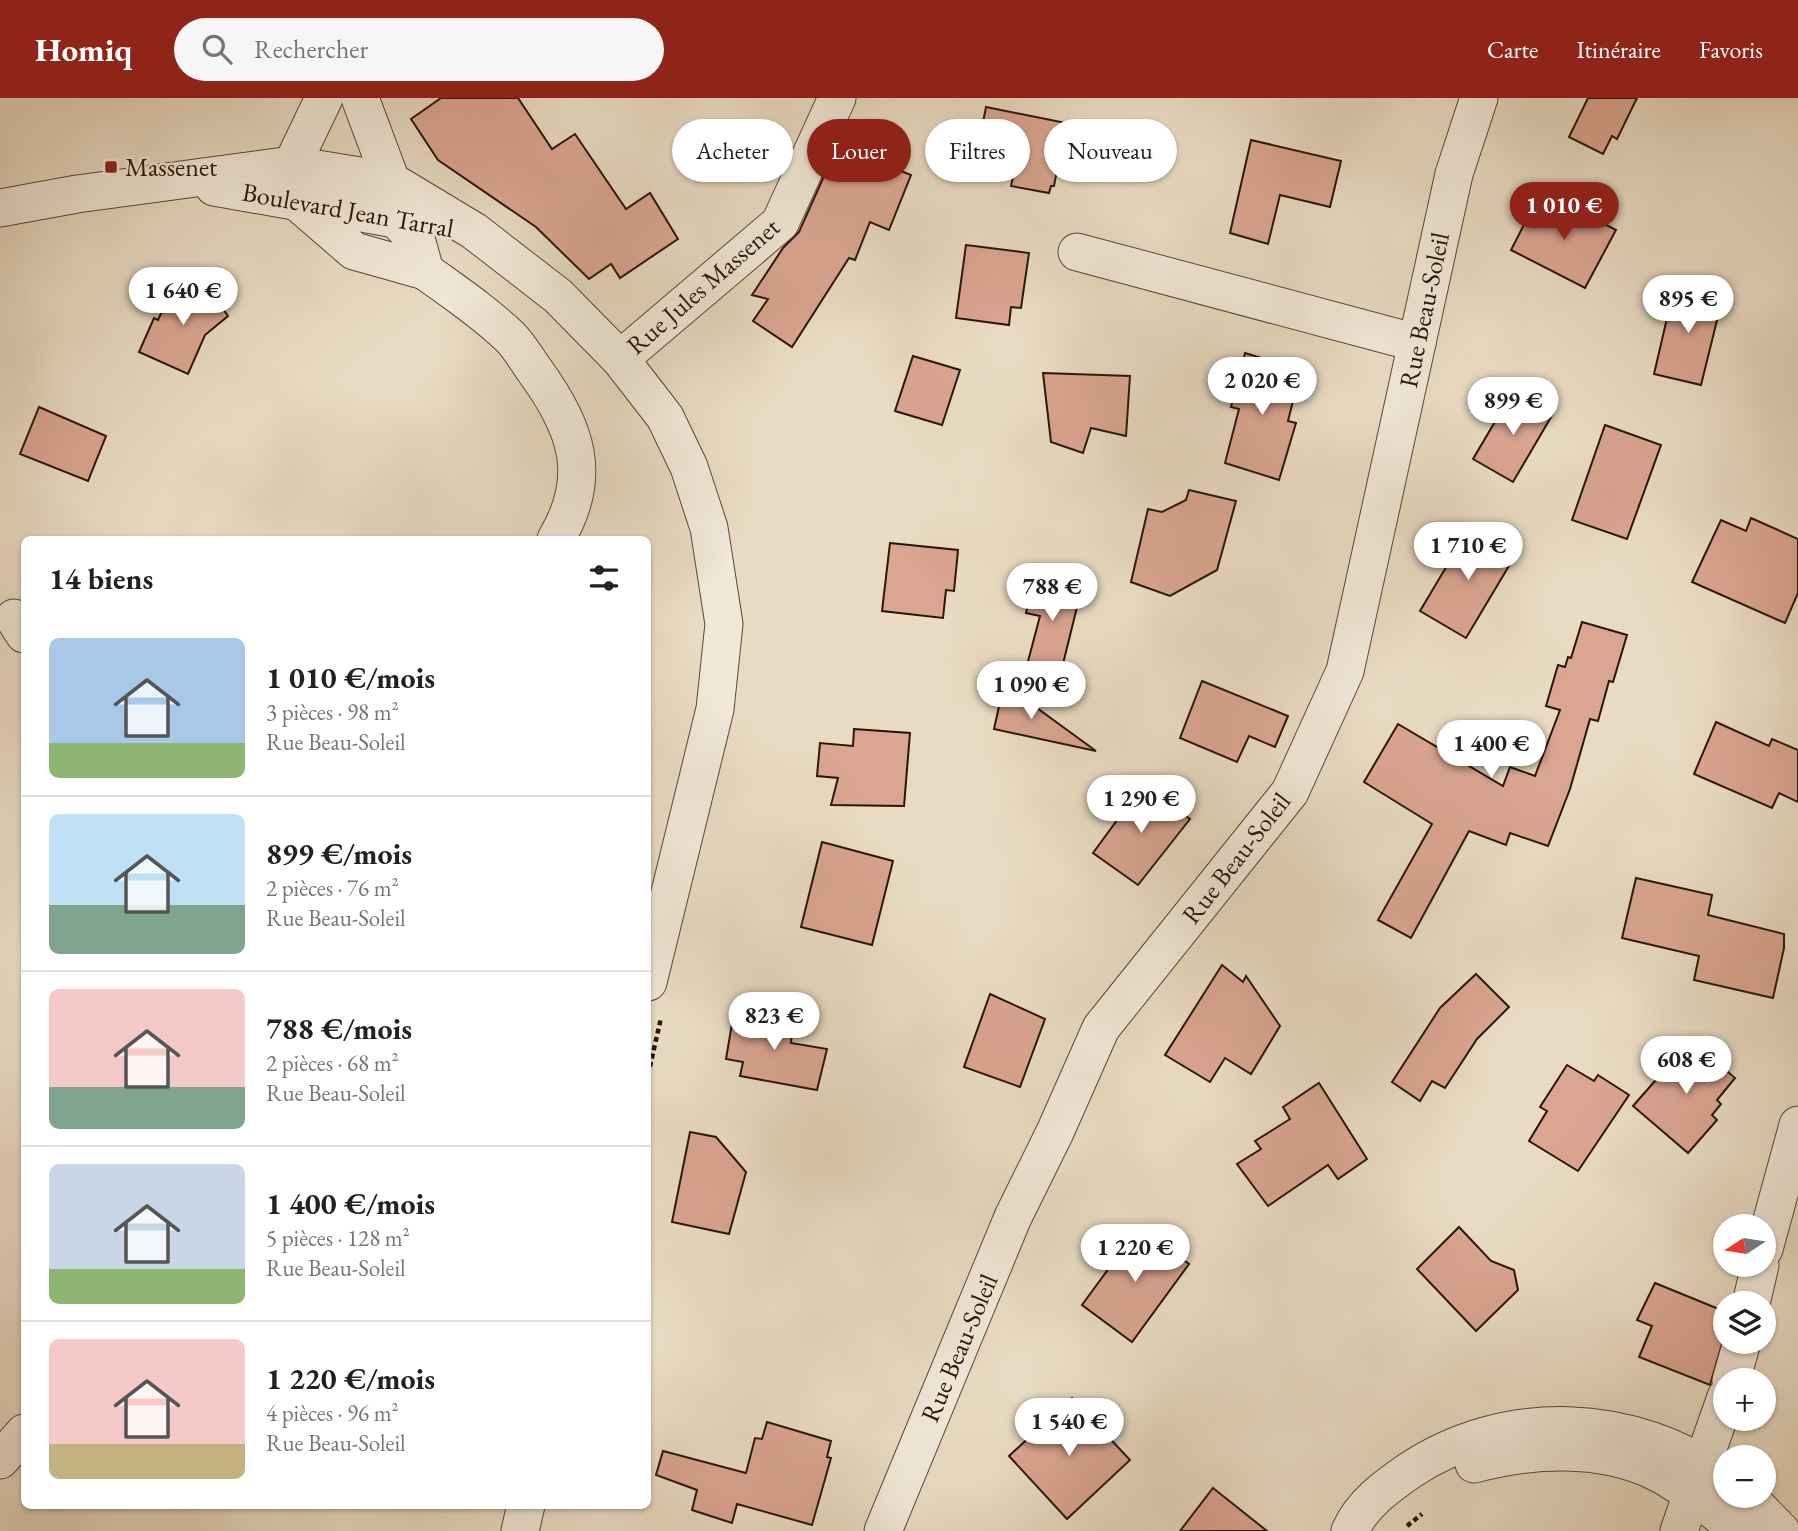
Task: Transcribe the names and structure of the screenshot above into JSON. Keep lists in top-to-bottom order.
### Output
{
  "streets": {
    "street": ["Boulevard Jean Tarral", "Rue Jules Massenet", "Rue Beau-Soleil"]
  },
  "crossings": [
    ["Boulevard Jean Tarral", "Rue Jules Massenet"]
  ],
  "places": {
    "transit": ["Massenet"]
  },
  "north": "left",
  "page": {
    "header": "Homiq",
    "search": "Rechercher",
    "nav": ["Carte", "Itinéraire", "Favoris"],
    "chip": [
      "Acheter",
      "Louer",
      "Filtres",
      "Nouveau"
    ],
    "price": [
      "1 010 €",
      "1 640 €",
      "895 €",
      "2 020 €",
      "899 €",
      "1 710 €",
      "788 €",
      "1 090 €",
      "1 400 €",
      "1 290 €",
      "823 €",
      "608 €",
      "1 220 €",
      "1 540 €"
    ],
    "heading": "14 biens",
    "list": [
      {
        "name": "1 010 €/mois",
        "note": "3 pièces · 98 m² · Rue Beau-Soleil"
      },
      {
        "name": "899 €/mois",
        "note": "2 pièces · 76 m² · Rue Beau-Soleil"
      },
      {
        "name": "788 €/mois",
        "note": "2 pièces · 68 m² · Rue Beau-Soleil"
      },
      {
        "name": "1 400 €/mois",
        "note": "5 pièces · 128 m² · Rue Beau-Soleil"
      },
      {
        "name": "1 220 €/mois",
        "note": "4 pièces · 96 m² · Rue Beau-Soleil"
      }
    ],
    "map_buttons": ["+", "−"]
  }
}
